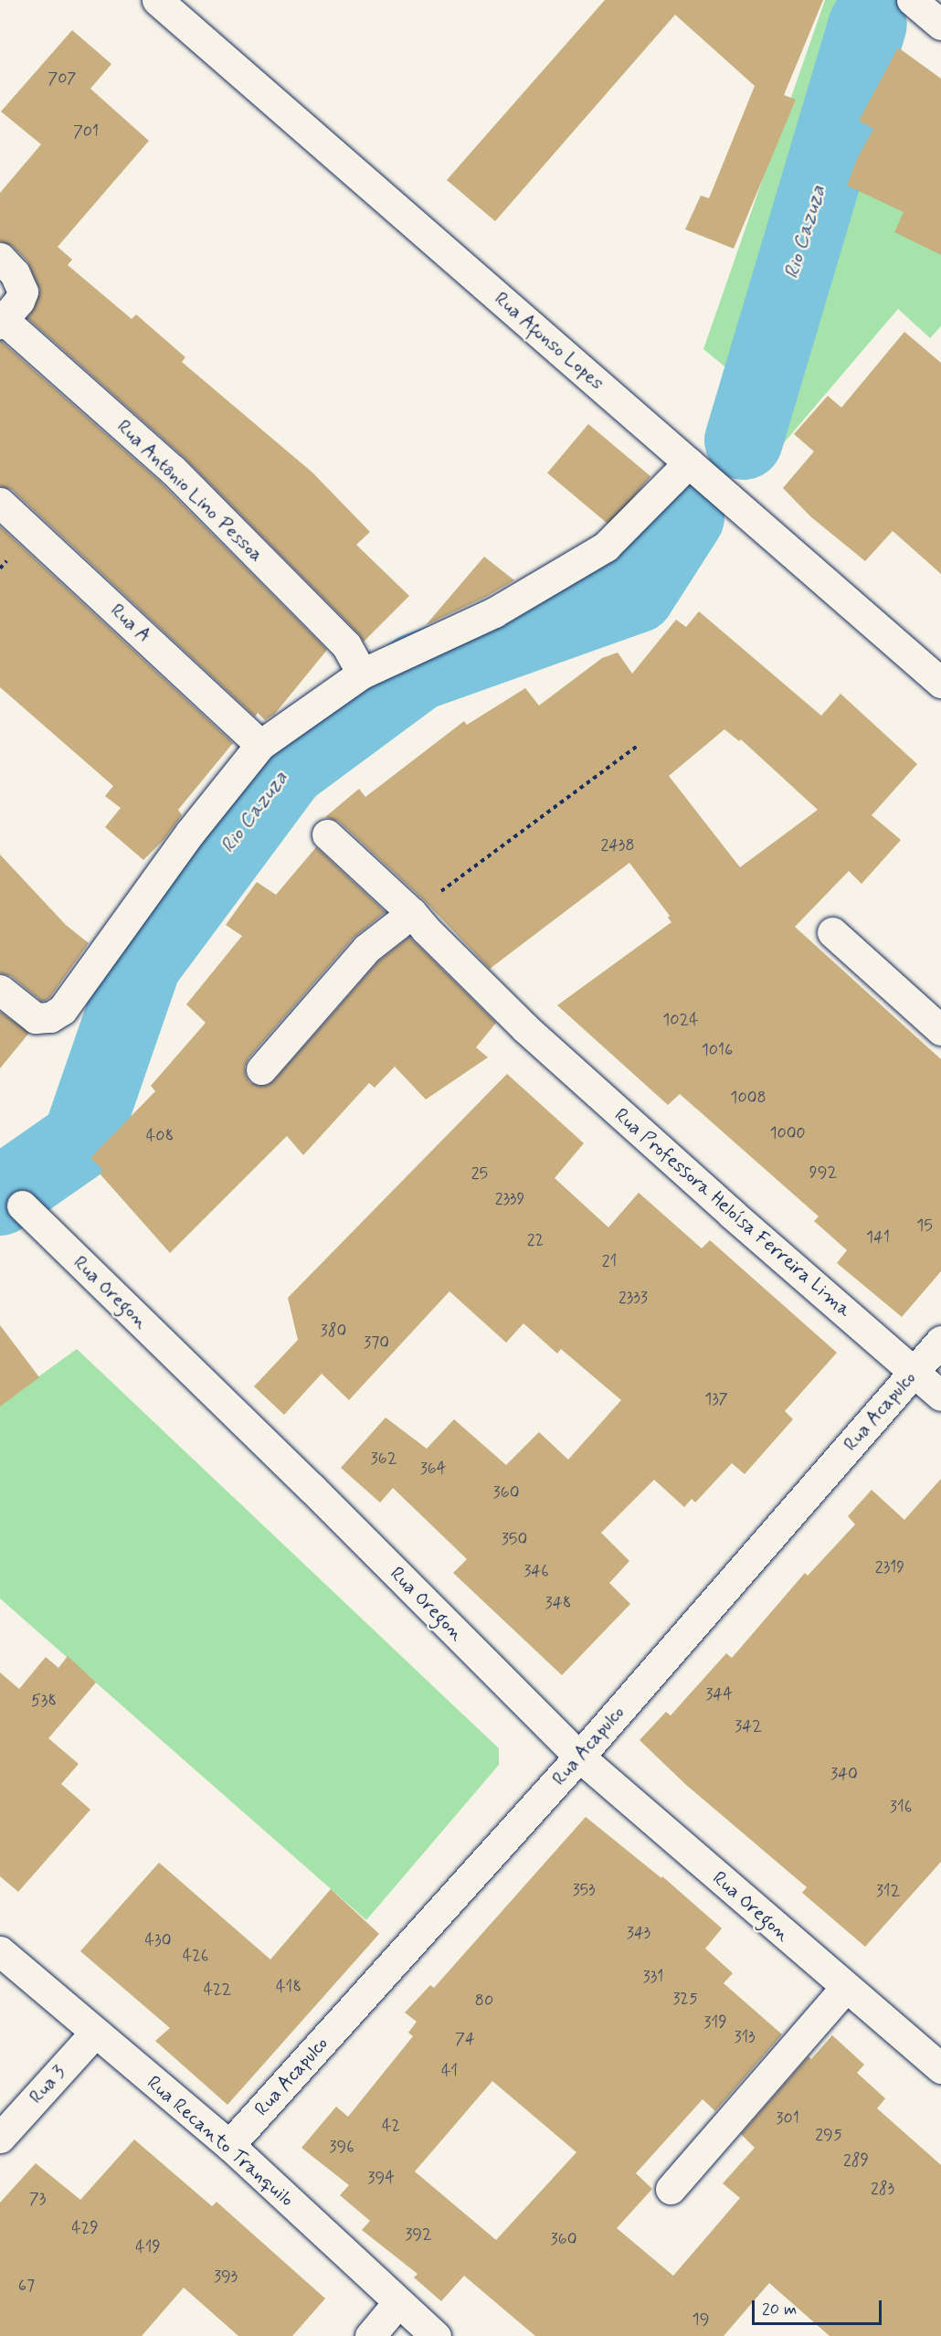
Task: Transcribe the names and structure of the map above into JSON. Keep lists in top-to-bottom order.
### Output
{
  "streets": {
    "street": [
      "Rua Afonso Lopes",
      "Rua Antônio Lino Pessoa",
      "Rua A",
      "Rua Professora Heloísa Ferreira Lima",
      "Rua Oregon",
      "Rua Acapulco",
      "Rua 3",
      "Rua Recanto Tranquilo"
    ]
  },
  "crossings": [
    ["Rua Professora Heloísa Ferreira Lima", "Rua Acapulco"],
    ["Rua Oregon", "Rua Acapulco"],
    ["Rua Acapulco", "Rua Recanto Tranquilo"],
    ["Rua 3", "Rua Recanto Tranquilo"]
  ],
  "water": ["Rio Cazuza"],
  "house_numbers": [
    "707",
    "701",
    "2438",
    "1024",
    "1016",
    "1008",
    "1000",
    "408",
    "992",
    "25",
    "2339",
    "15",
    "141",
    "22",
    "21",
    "2333",
    "380",
    "370",
    "137",
    "362",
    "364",
    "360",
    "350",
    "2319",
    "346",
    "348",
    "344",
    "538",
    "342",
    "340",
    "316",
    "353",
    "312",
    "343",
    "430",
    "426",
    "331",
    "418",
    "422",
    "325",
    "80",
    "319",
    "313",
    "74",
    "41",
    "301",
    "42",
    "295",
    "396",
    "289",
    "394",
    "283",
    "73",
    "429",
    "392",
    "360",
    "419",
    "393",
    "67",
    "19"
  ],
  "scale_bar": "20 m"
}
